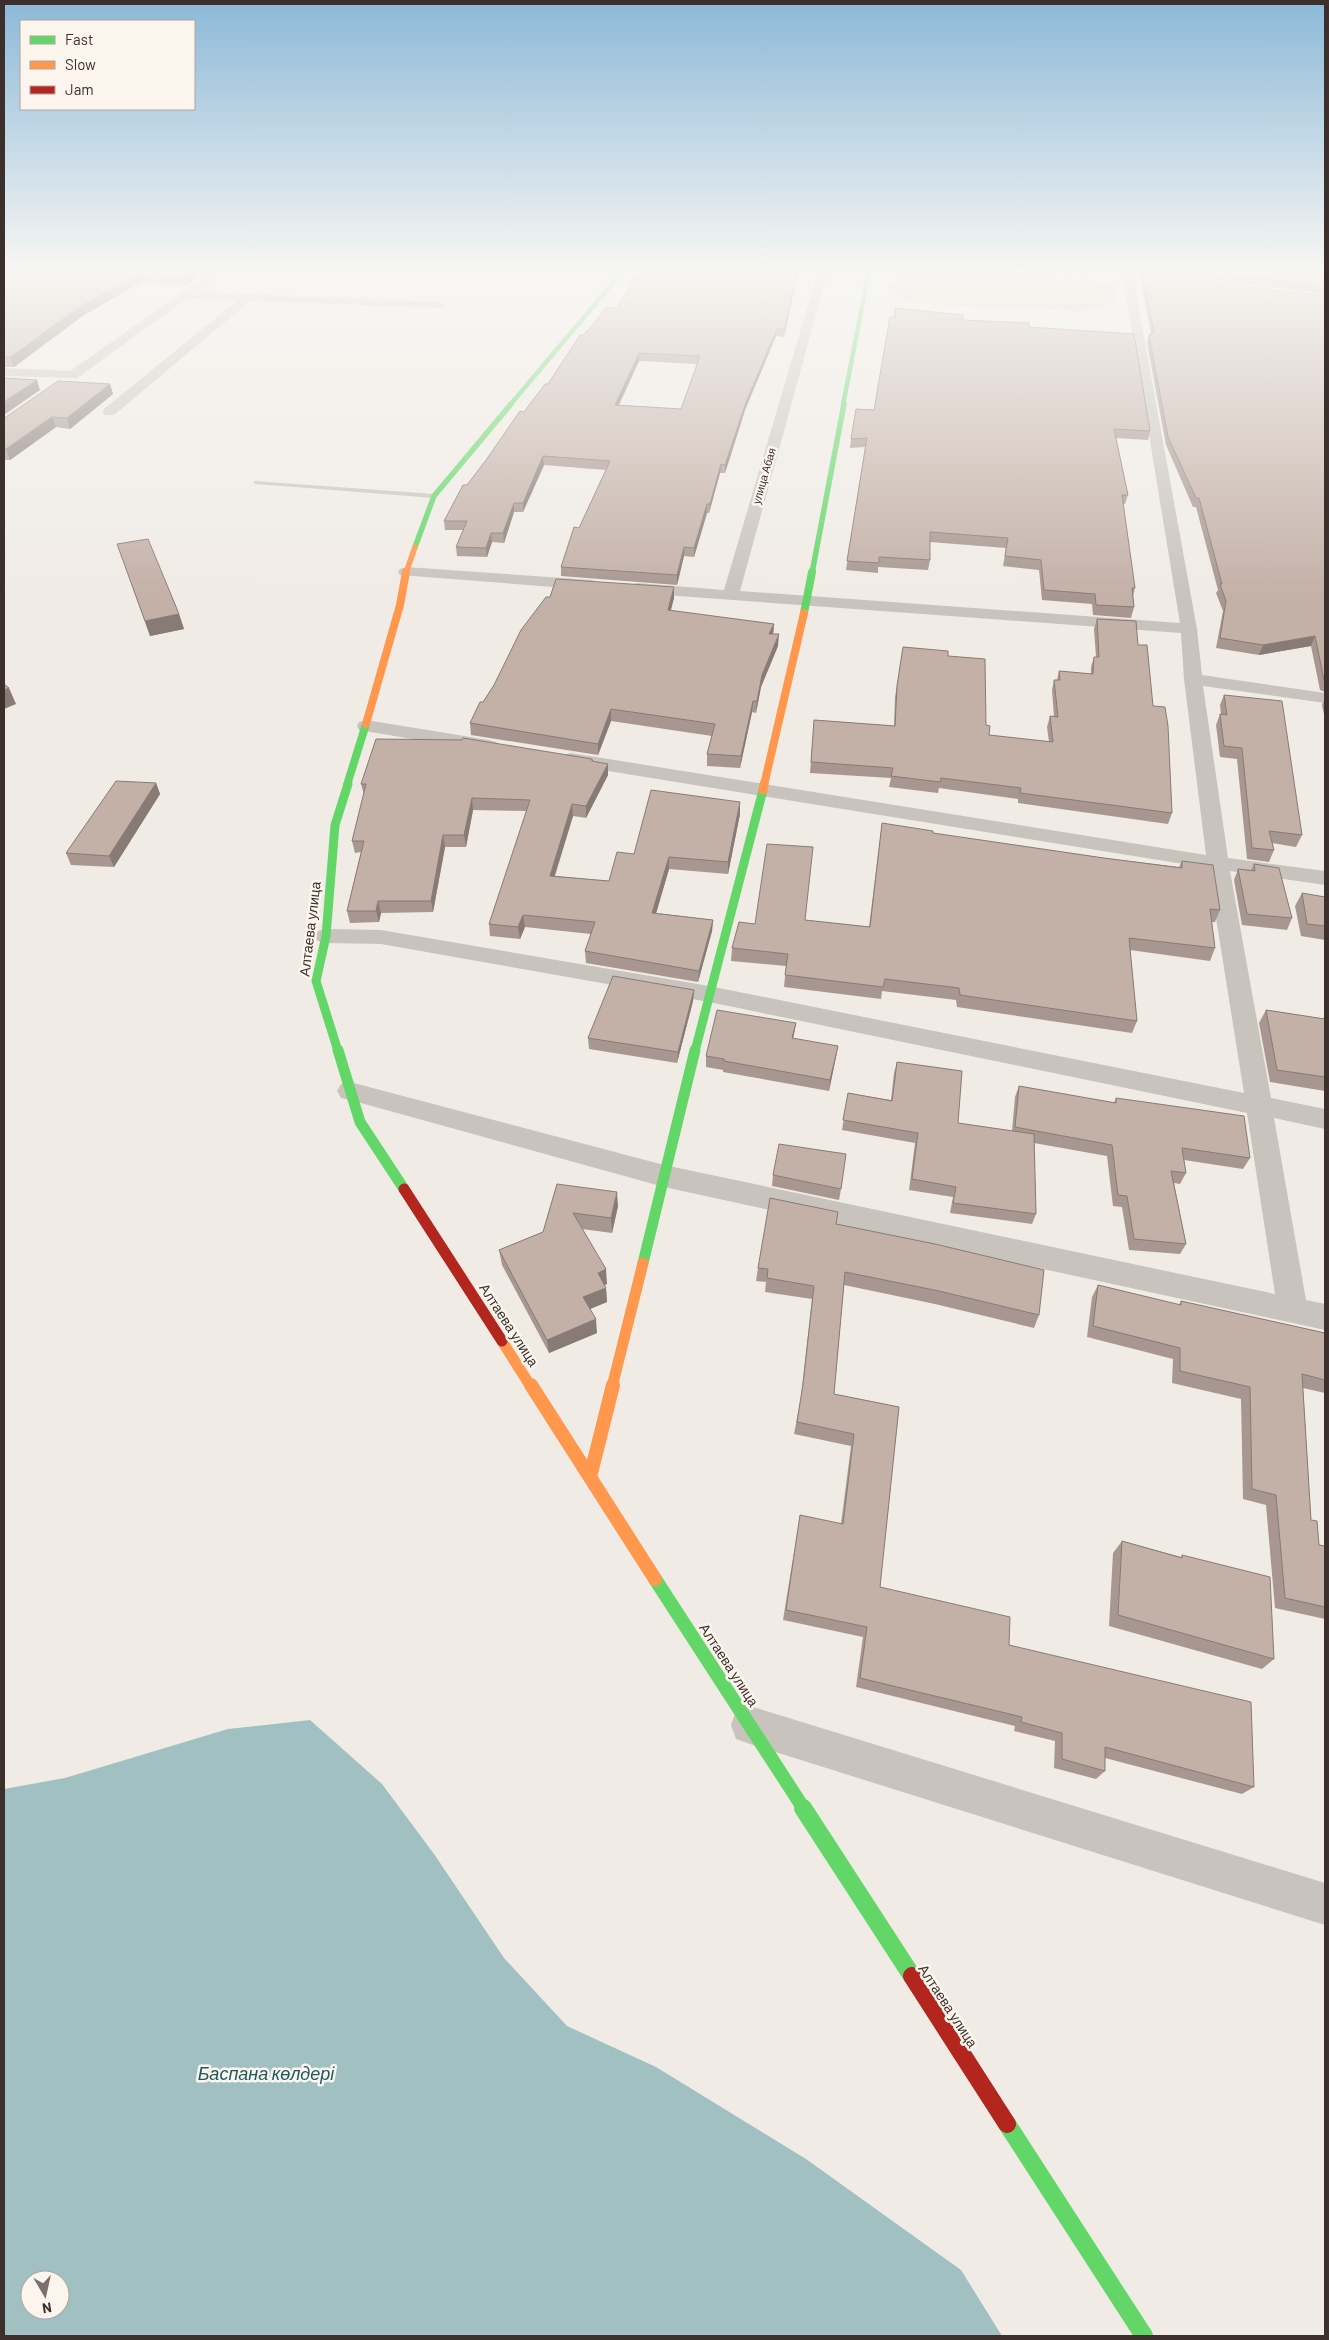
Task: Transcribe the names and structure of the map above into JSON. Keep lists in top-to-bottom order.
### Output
{
  "streets": {
    "main road": ["Алтаева улица"],
    "street": ["улица Абая"]
  },
  "water": ["Баспана көлдері"],
  "legend": ["Fast", "Slow", "Jam"],
  "north": "bottom"
}
